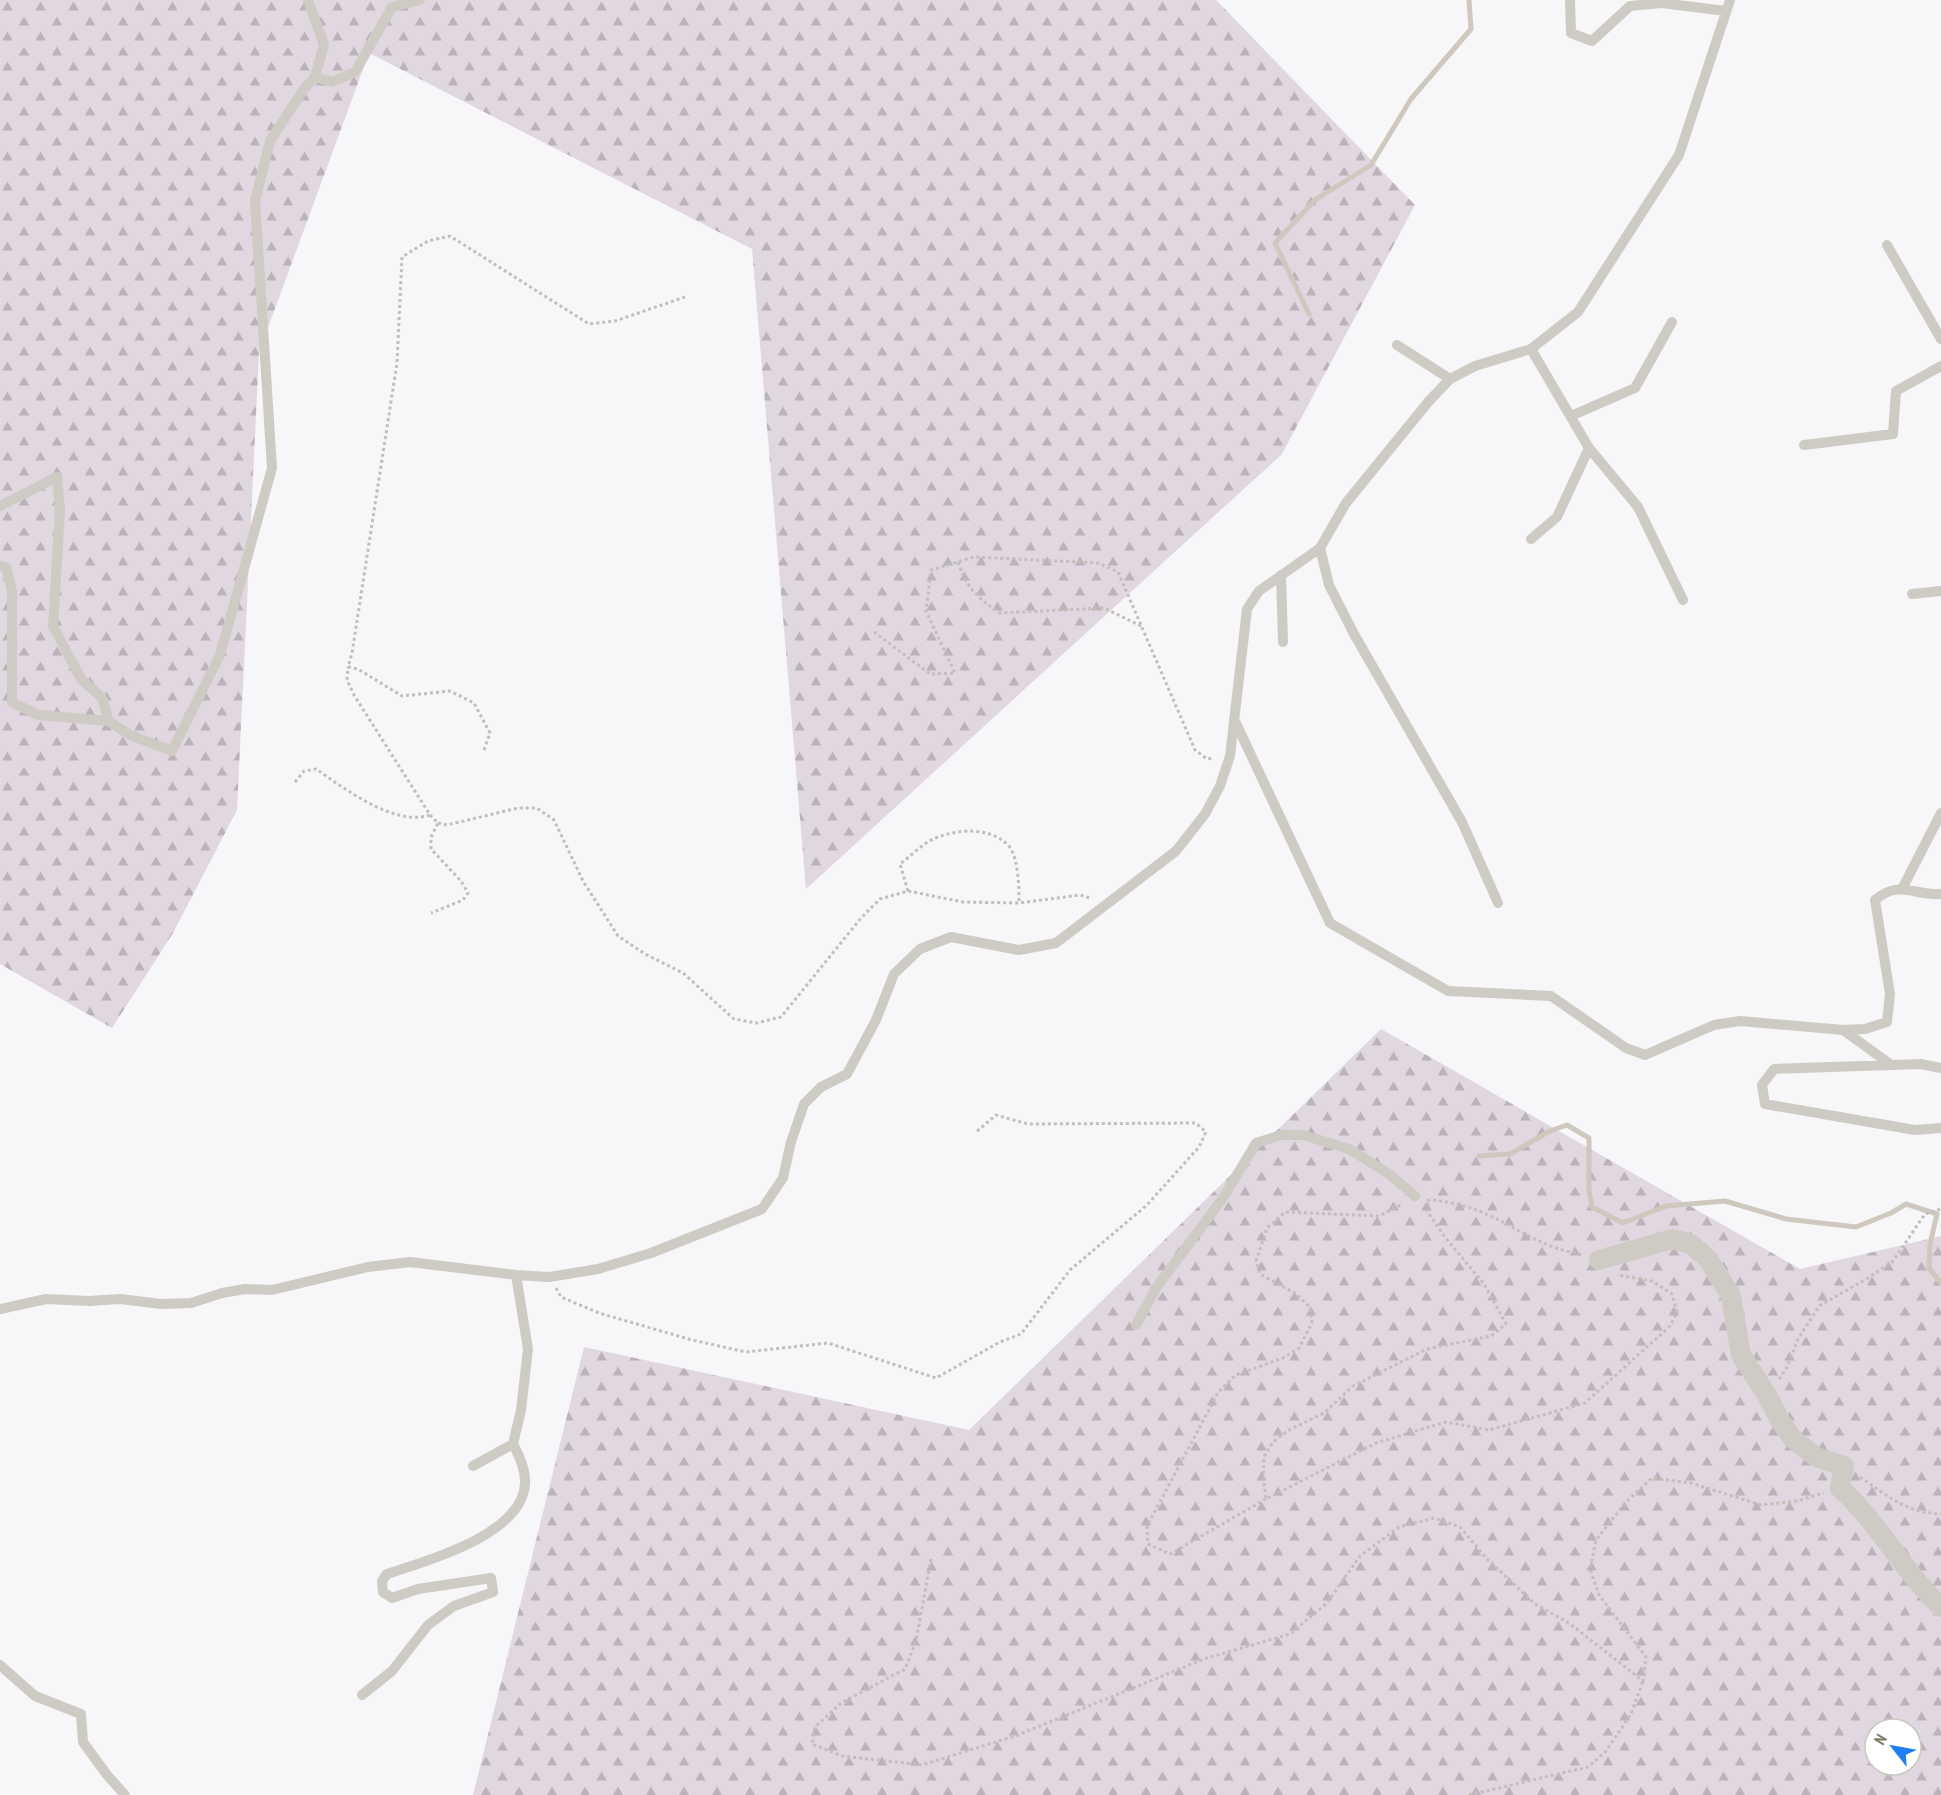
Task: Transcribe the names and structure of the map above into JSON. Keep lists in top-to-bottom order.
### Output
{
  "north": "top left"
}
